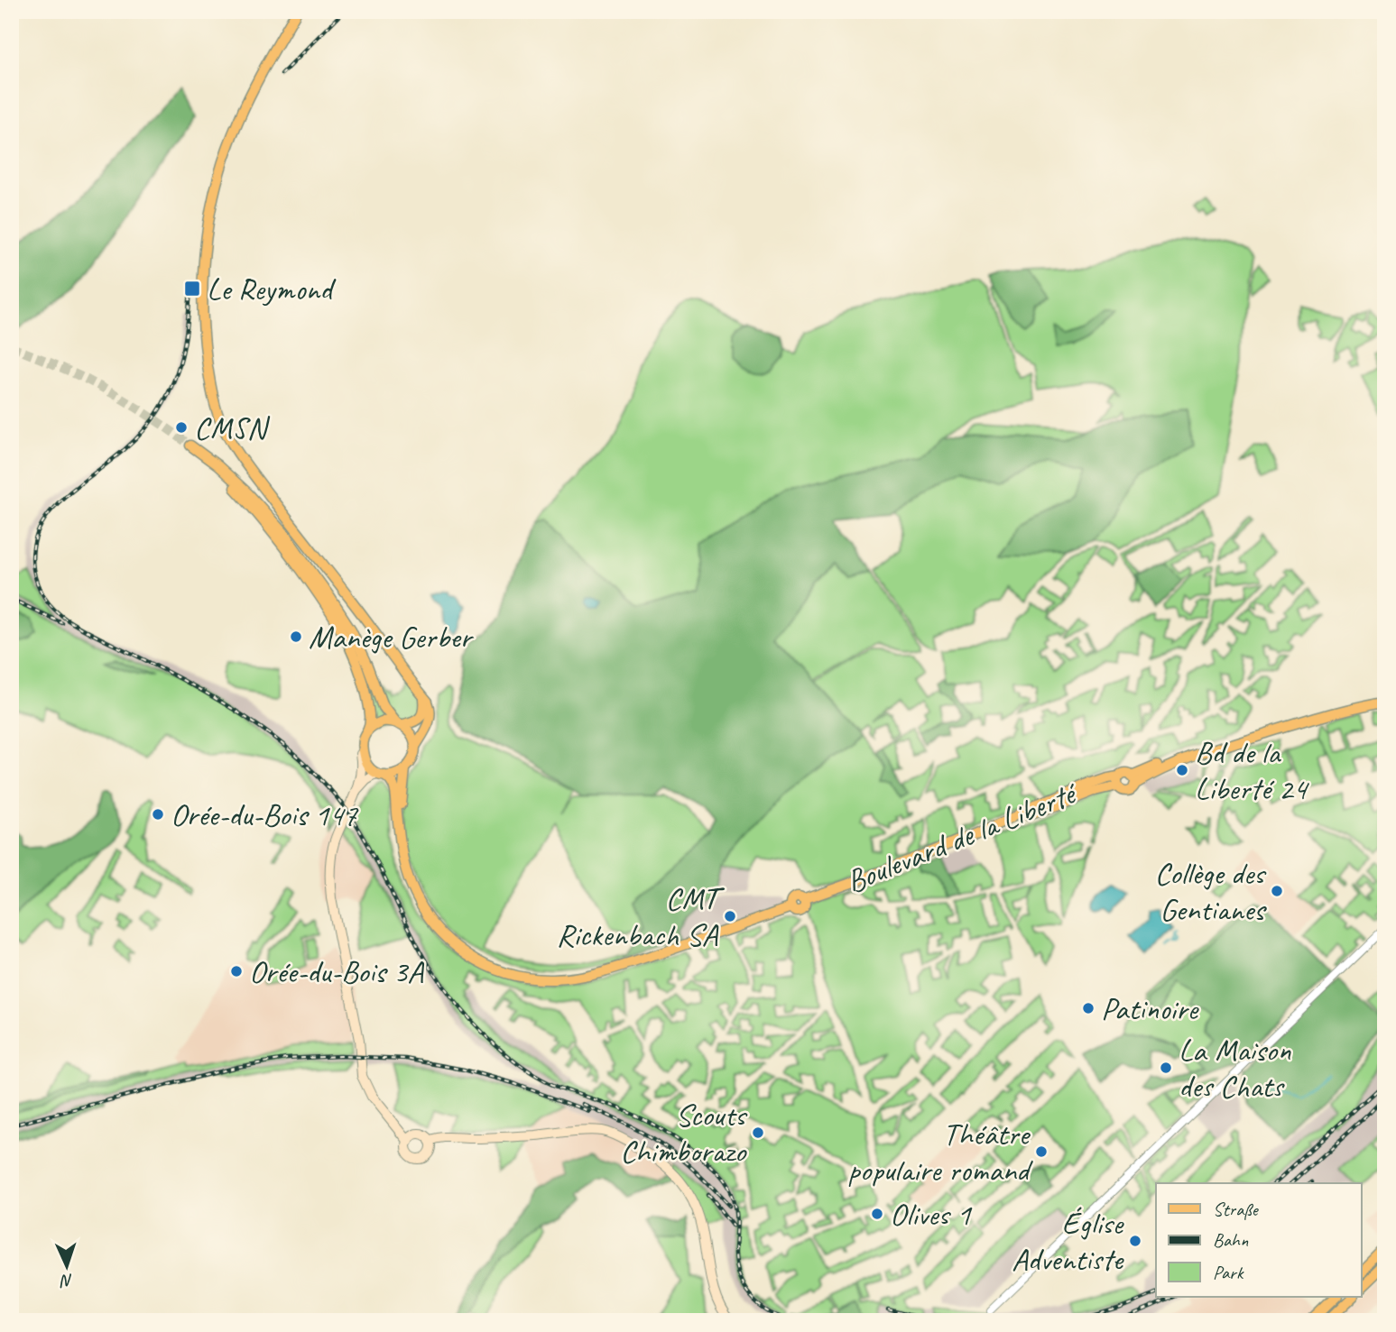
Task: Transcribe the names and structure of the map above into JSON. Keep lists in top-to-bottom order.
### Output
{
  "streets": {
    "main road": ["Boulevard de la Liberté"]
  },
  "places": {
    "transit": ["Le Reymond"],
    "other": [
      "CMSN",
      "Manège Gerber",
      "Bd de la Liberté 24",
      "Orée-du-Bois 147",
      "Collège des Gentianes",
      "CMT Rickenbach SA",
      "Orée-du-Bois 3A",
      "Patinoire",
      "La Maison des Chats",
      "Scouts Chimborazo",
      "Théâtre populaire romand",
      "Olives 1",
      "Église Adventiste"
    ]
  },
  "legend": ["Straße", "Bahn", "Park"],
  "north": "bottom"
}
